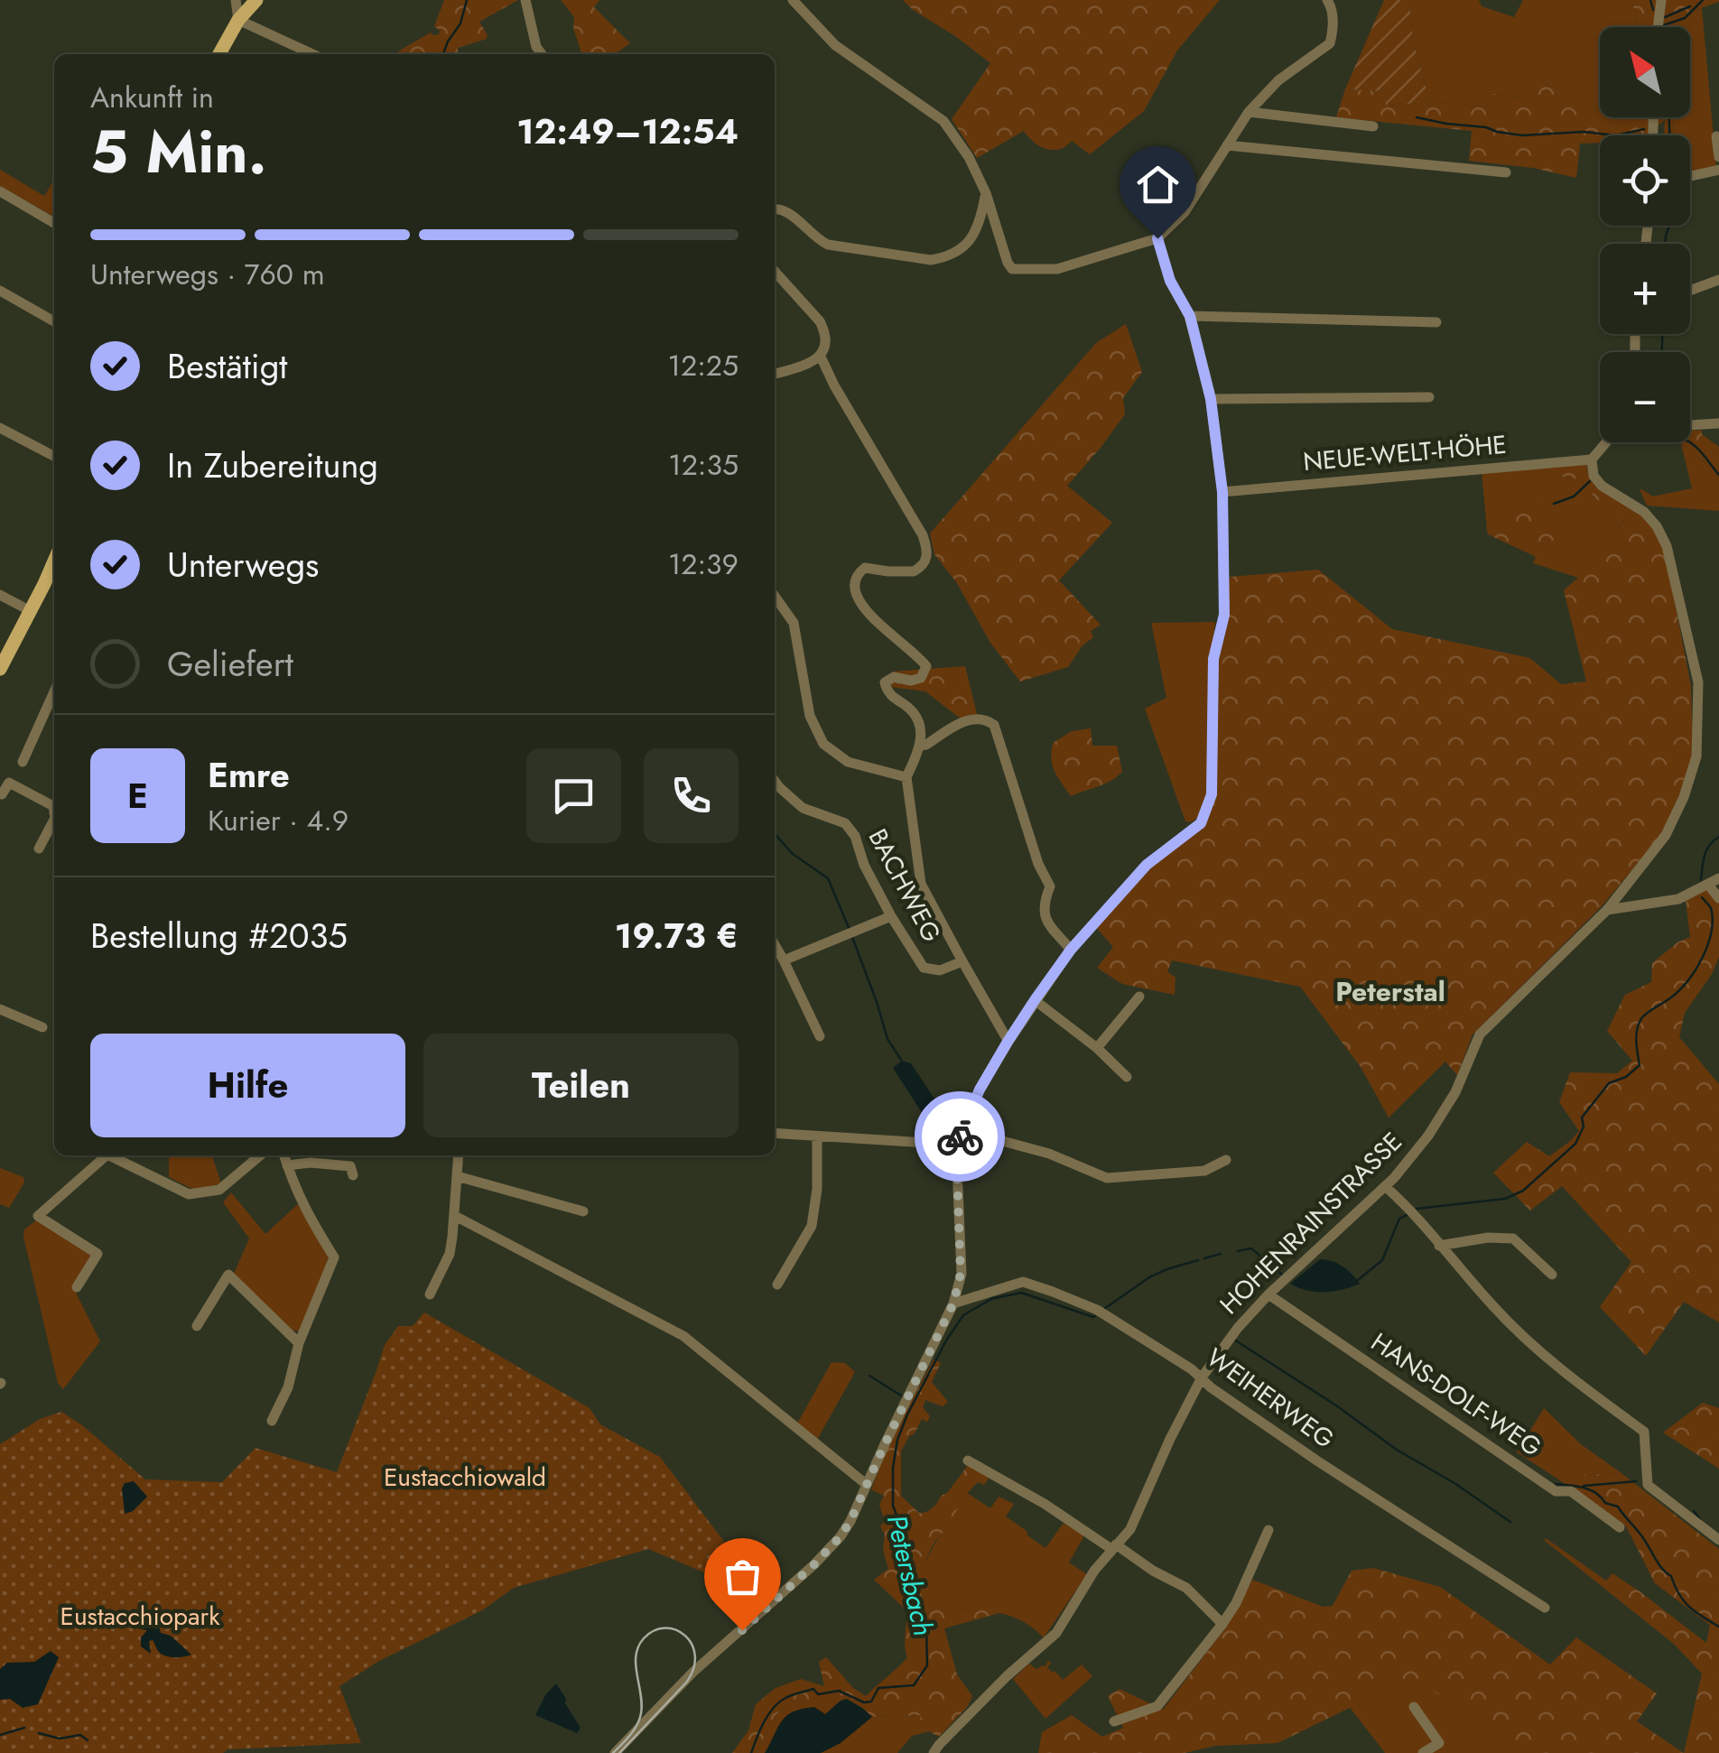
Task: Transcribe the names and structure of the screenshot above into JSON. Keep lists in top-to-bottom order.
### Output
{
  "streets": {
    "street": [
      "NEUE-WELT-HÖHE",
      "BACHWEG",
      "HOHENRAINSTRASSE",
      "HANS-DOLF-WEG",
      "WEIHERWEG"
    ]
  },
  "crossings": [
    ["NEUE-WELT-HÖHE", "HOHENRAINSTRASSE"],
    ["HOHENRAINSTRASSE", "HANS-DOLF-WEG"],
    ["HOHENRAINSTRASSE", "WEIHERWEG"]
  ],
  "districts": ["Peterstal"],
  "water": ["Petersbach"],
  "parks": ["Eustacchiowald", "Eustacchiopark"],
  "north": "top left",
  "page": {
    "map_buttons": ["+", "−"],
    "heading": ["5 Min.", "Ankunft in", "12:49–12:54"],
    "panel": [
      "Emre",
      "Kurier · 4.9",
      "Bestellung #2035",
      "19.73 €"
    ],
    "bar": "Unterwegs · 760 m",
    "list": [
      ["Bestätigt", "12:25"],
      ["In Zubereitung", "12:35"],
      ["Unterwegs", "12:39"],
      "Geliefert"
    ],
    "round": "E",
    "buttons": ["Hilfe", "Teilen"]
  }
}
